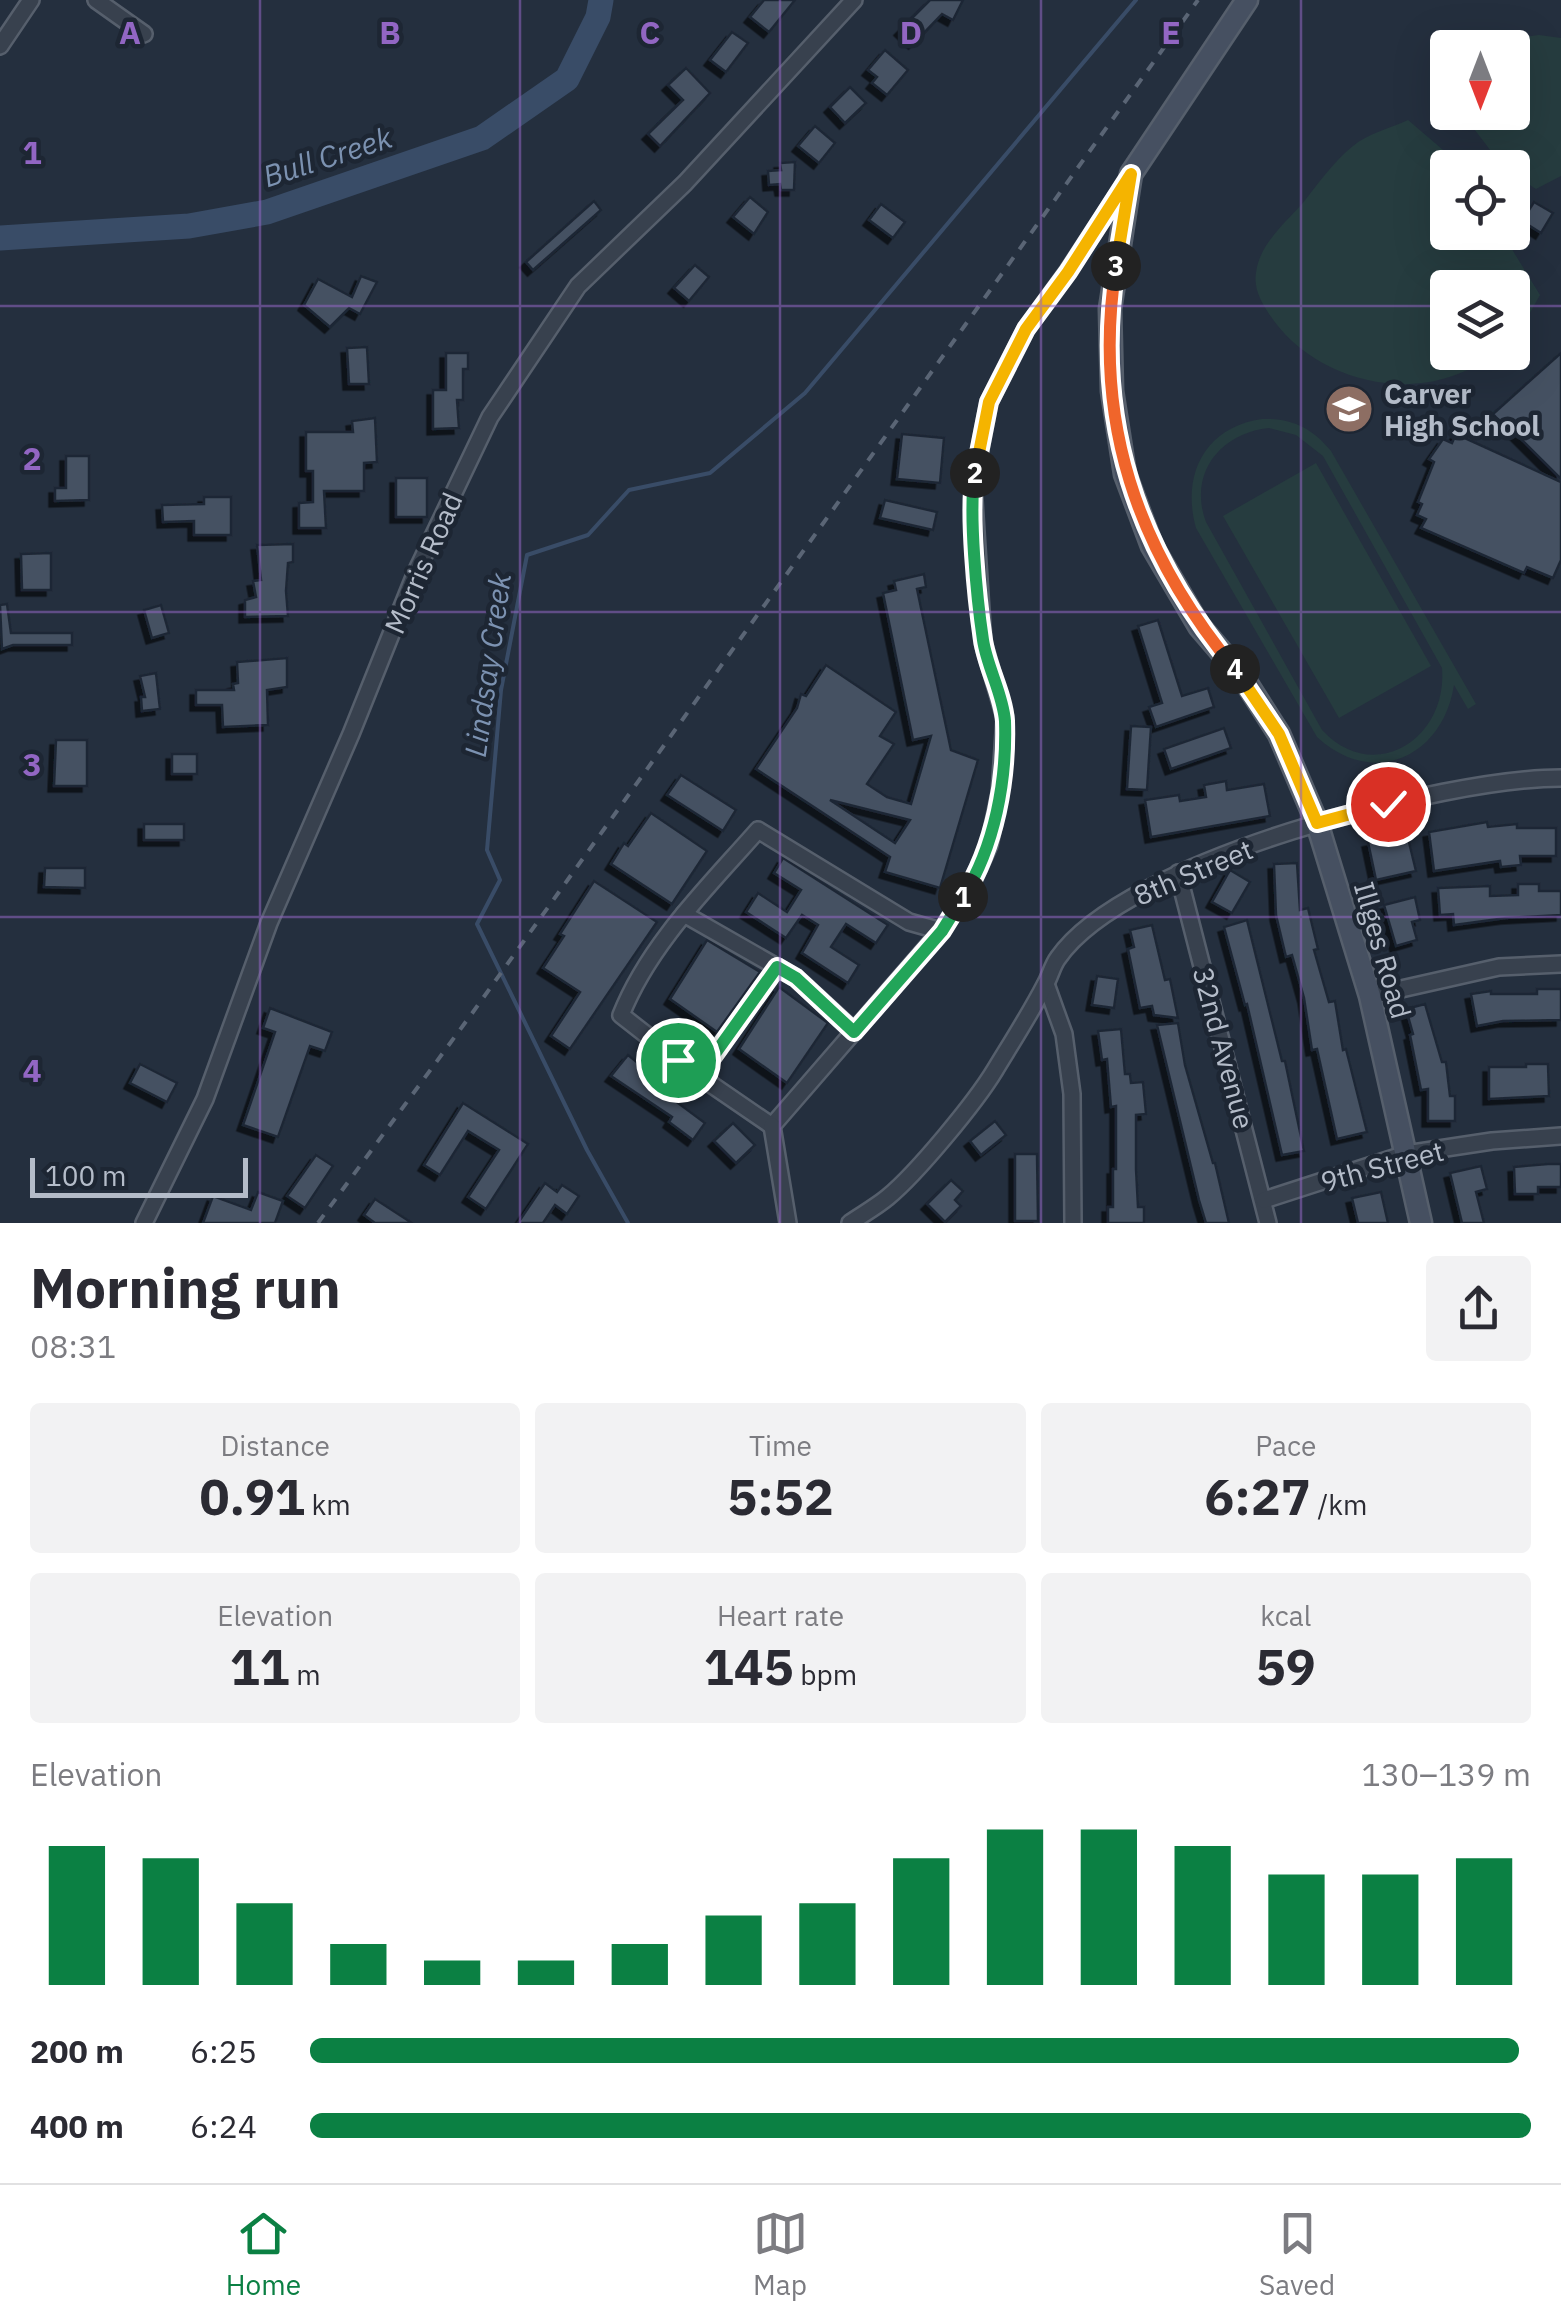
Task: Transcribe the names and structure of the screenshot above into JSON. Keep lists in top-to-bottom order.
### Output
{
  "streets": {
    "street": [
      "Morris Road",
      "8th Street",
      "Illges Road",
      "32nd Avenue",
      "9th Street"
    ]
  },
  "crossings": [
    ["8th Street", "Illges Road"],
    ["8th Street", "32nd Avenue"],
    ["Illges Road", "9th Street"],
    ["32nd Avenue", "9th Street"]
  ],
  "water": ["Bull Creek", "Lindsay Creek"],
  "places": {
    "school or university": ["Carver High School"]
  },
  "scale_bar": "100 m",
  "north": "bottom",
  "page": {
    "pins": [
      "3",
      "2",
      "4",
      "1"
    ],
    "scale": "100 m",
    "heading": ["Morning run", "08:31"],
    "stats": [
      ["Distance", "0.91 km"],
      ["Time", "5:52"],
      ["Pace", "6:27 /km"],
      ["Elevation", "11 m"],
      ["Heart rate", "145 bpm"],
      ["kcal", "59"]
    ],
    "chart": ["Elevation", "130–139 m"],
    "list": [
      {
        "name": "200 m",
        "note": "6:25"
      },
      {
        "name": "400 m",
        "note": "6:24"
      }
    ],
    "tabs": ["Home", "Map", "Saved"]
  },
  "grid": {
    "columns": [
      "A",
      "B",
      "C",
      "D",
      "E"
    ],
    "rows": [
      "1",
      "2",
      "3",
      "4"
    ]
  }
}
